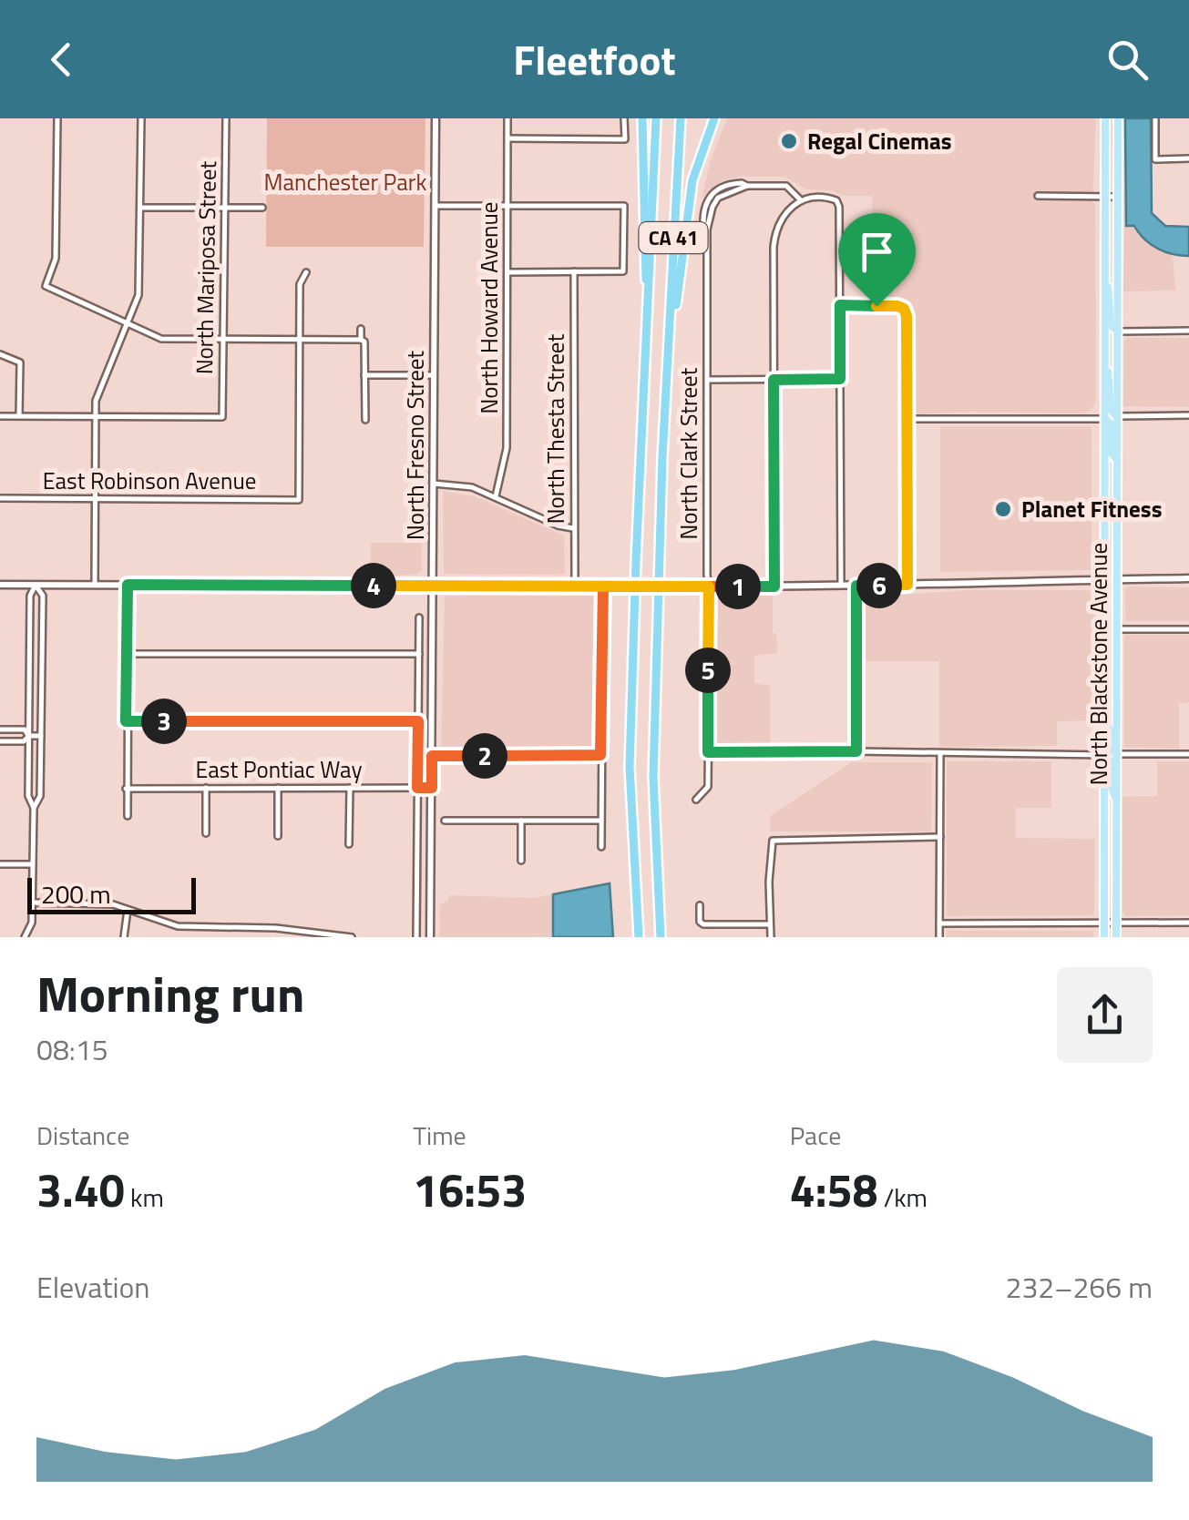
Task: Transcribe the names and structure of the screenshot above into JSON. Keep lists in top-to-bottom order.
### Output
{
  "streets": {
    "highway": ["CA 41"],
    "main road": ["North Blackstone Avenue"],
    "street": [
      "North Mariposa Street",
      "North Howard Avenue",
      "North Thesta Street",
      "North Fresno Street",
      "North Clark Street",
      "East Robinson Avenue",
      "East Pontiac Way"
    ]
  },
  "crossings": [
    ["North Fresno Street", "East Pontiac Way"]
  ],
  "parks": ["Manchester Park"],
  "places": ["Regal Cinemas", "Planet Fitness"],
  "scale_bar": "200 m",
  "page": {
    "header": "Fleetfoot",
    "pins": [
      "4",
      "6",
      "1",
      "5",
      "3",
      "2"
    ],
    "scale": "200 m",
    "heading": ["Morning run", "08:15"],
    "stats": [
      ["Distance", "3.40 km"],
      ["Time", "16:53"],
      ["Pace", "4:58 /km"]
    ],
    "chart": ["Elevation", "232–266 m"]
  }
}
